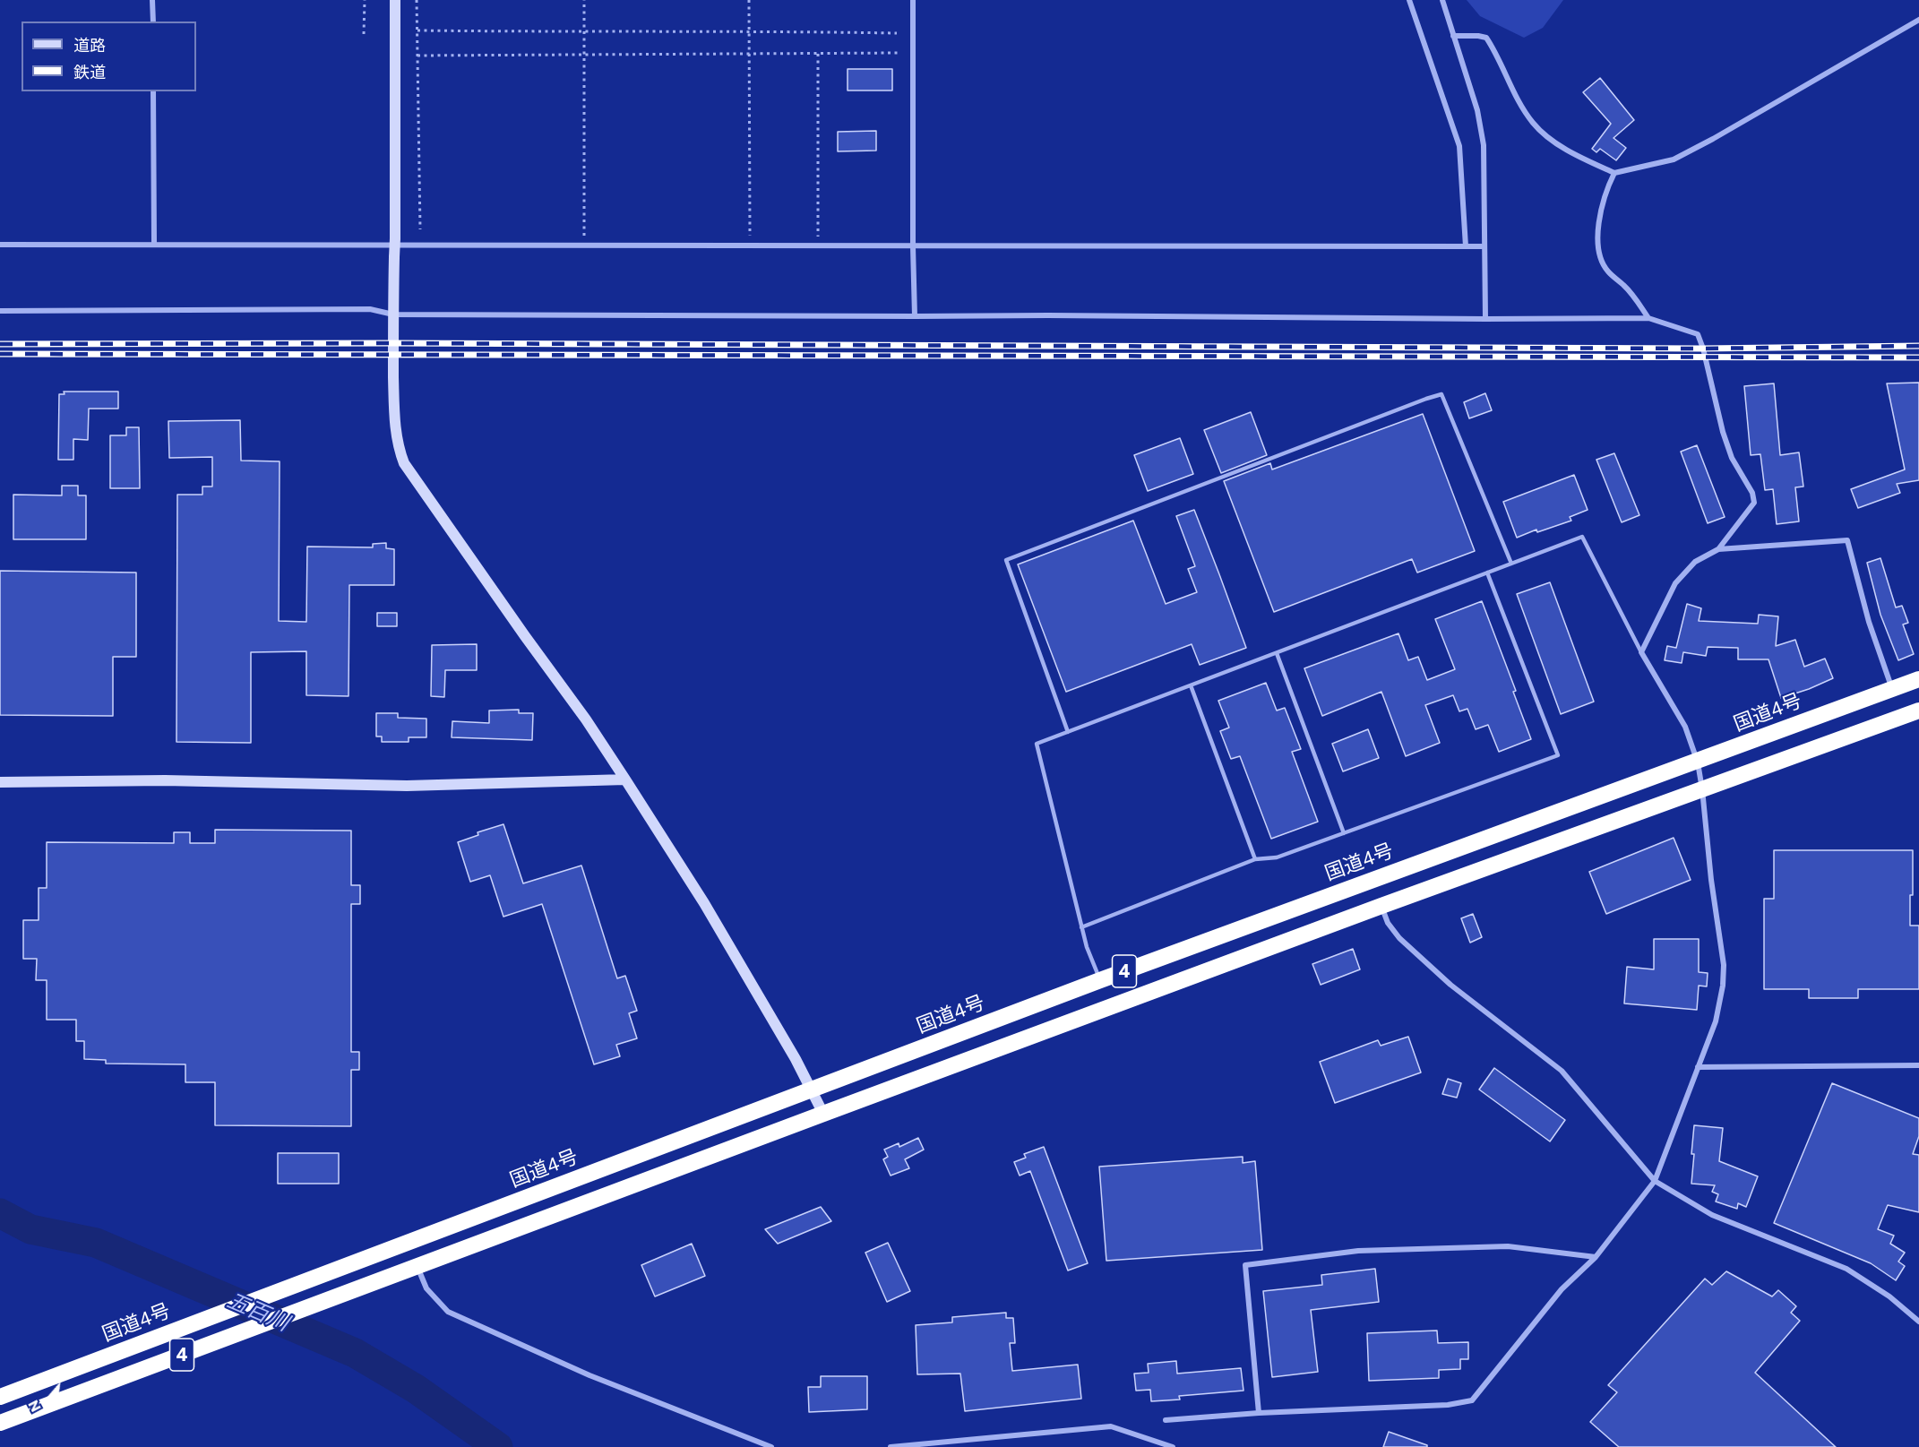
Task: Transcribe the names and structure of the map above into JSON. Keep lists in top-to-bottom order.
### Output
{
  "streets": {
    "highway": ["国道4号", "4"]
  },
  "water": ["五百川"],
  "legend": ["道路", "鉄道"],
  "north": "bottom left"
}
